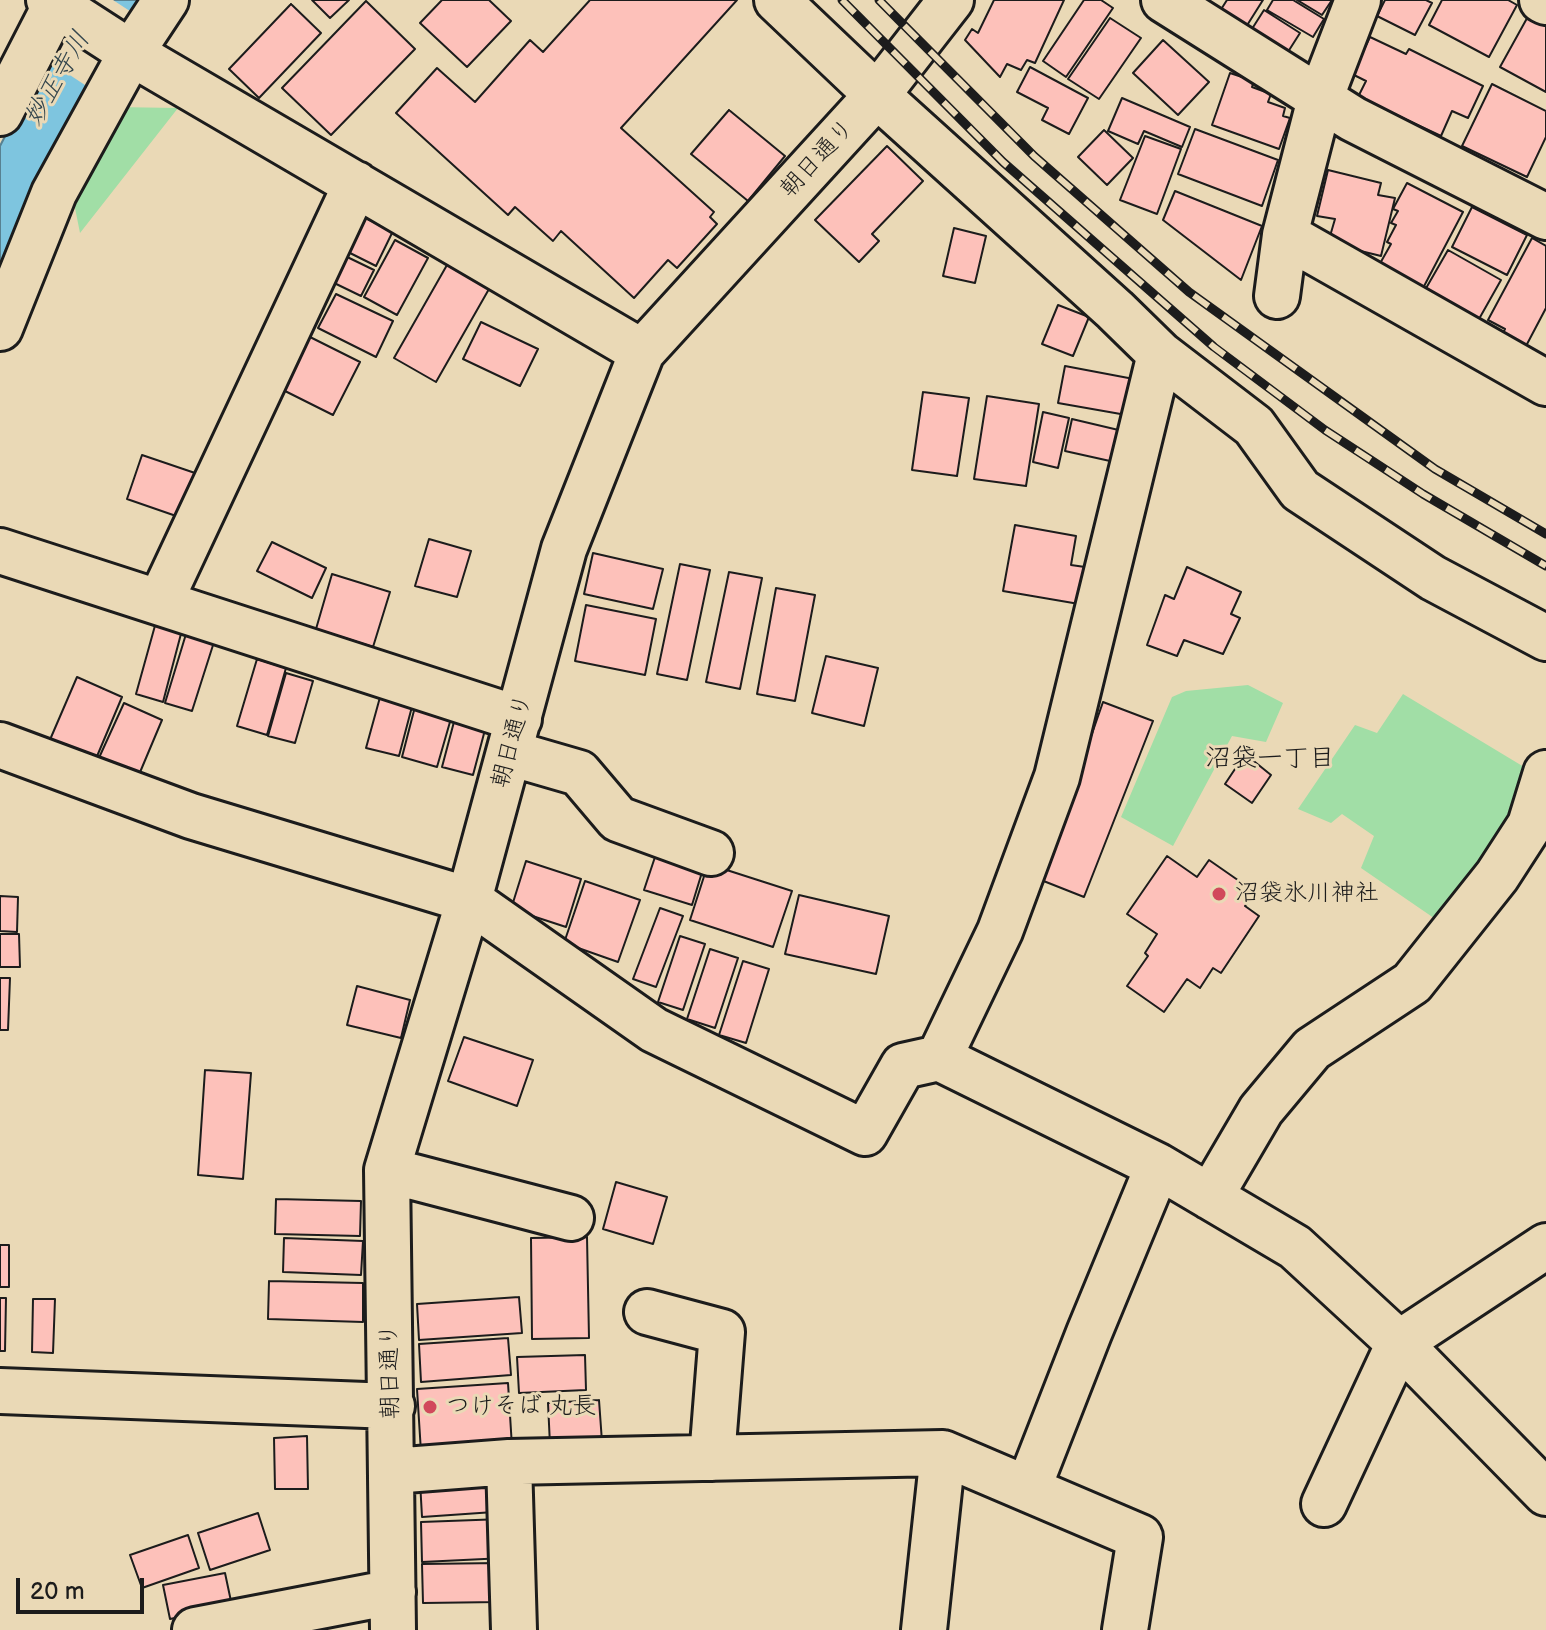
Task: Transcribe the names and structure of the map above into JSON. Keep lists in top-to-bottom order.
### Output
{
  "streets": {
    "street": ["朝日通り"]
  },
  "districts": ["沼袋一丁目"],
  "water": ["妙正寺川"],
  "places": ["沼袋氷川神社", "つけそば 丸長"],
  "scale_bar": "20 m"
}
